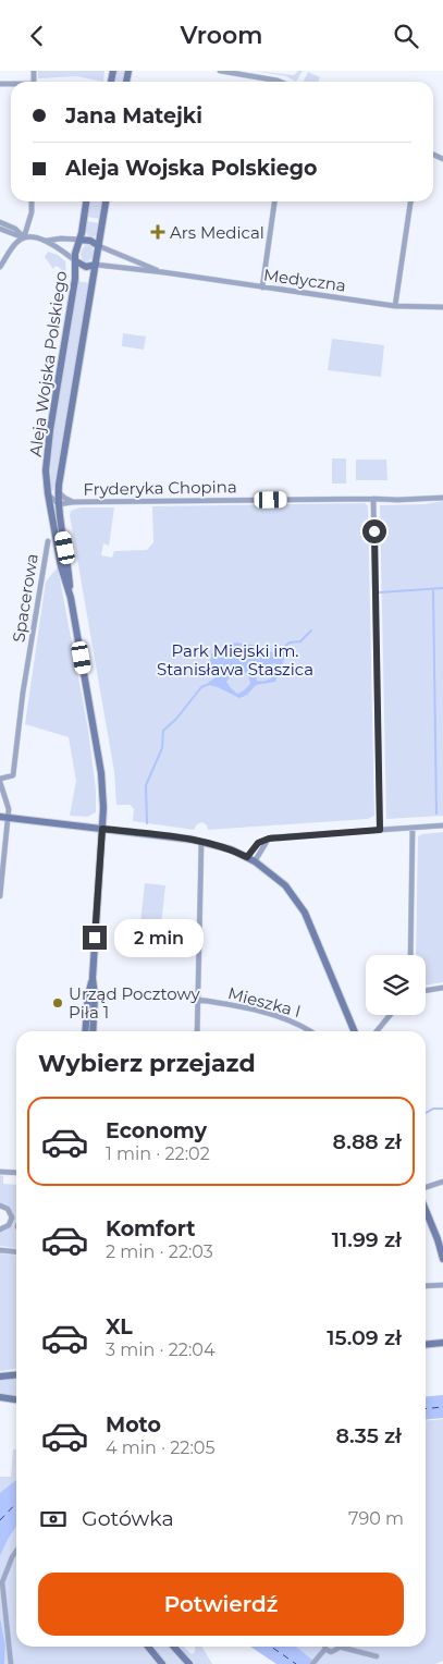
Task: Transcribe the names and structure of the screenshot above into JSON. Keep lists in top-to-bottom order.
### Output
{
  "streets": {
    "main road": ["Aleja Wojska Polskiego"],
    "street": [
      "Medyczna",
      "Fryderyka Chopina",
      "Spacerowa",
      "Mieszka I"
    ]
  },
  "crossings": [
    ["Medyczna", "Aleja Wojska Polskiego"],
    ["Aleja Wojska Polskiego", "Fryderyka Chopina"]
  ],
  "parks": ["Park Miejski im. Stanisława Staszica"],
  "places": {
    "health": ["Ars Medical"],
    "other": ["Urząd Pocztowy Piła 1"]
  },
  "page": {
    "header": "Vroom",
    "banner": ["Jana Matejki", "Aleja Wojska Polskiego"],
    "bubble": "2 min",
    "heading": "Wybierz przejazd",
    "list": [
      {
        "name": "Economy",
        "note": "1 min · 22:02",
        "value": "8.88 zł"
      },
      {
        "name": "Komfort",
        "note": "2 min · 22:03",
        "value": "11.99 zł"
      },
      {
        "name": "XL",
        "note": "3 min · 22:04",
        "value": "15.09 zł"
      },
      {
        "name": "Moto",
        "note": "4 min · 22:05",
        "value": "8.35 zł"
      }
    ],
    "pay": ["Gotówka", "790 m"],
    "buttons": "Potwierdź"
  }
}
